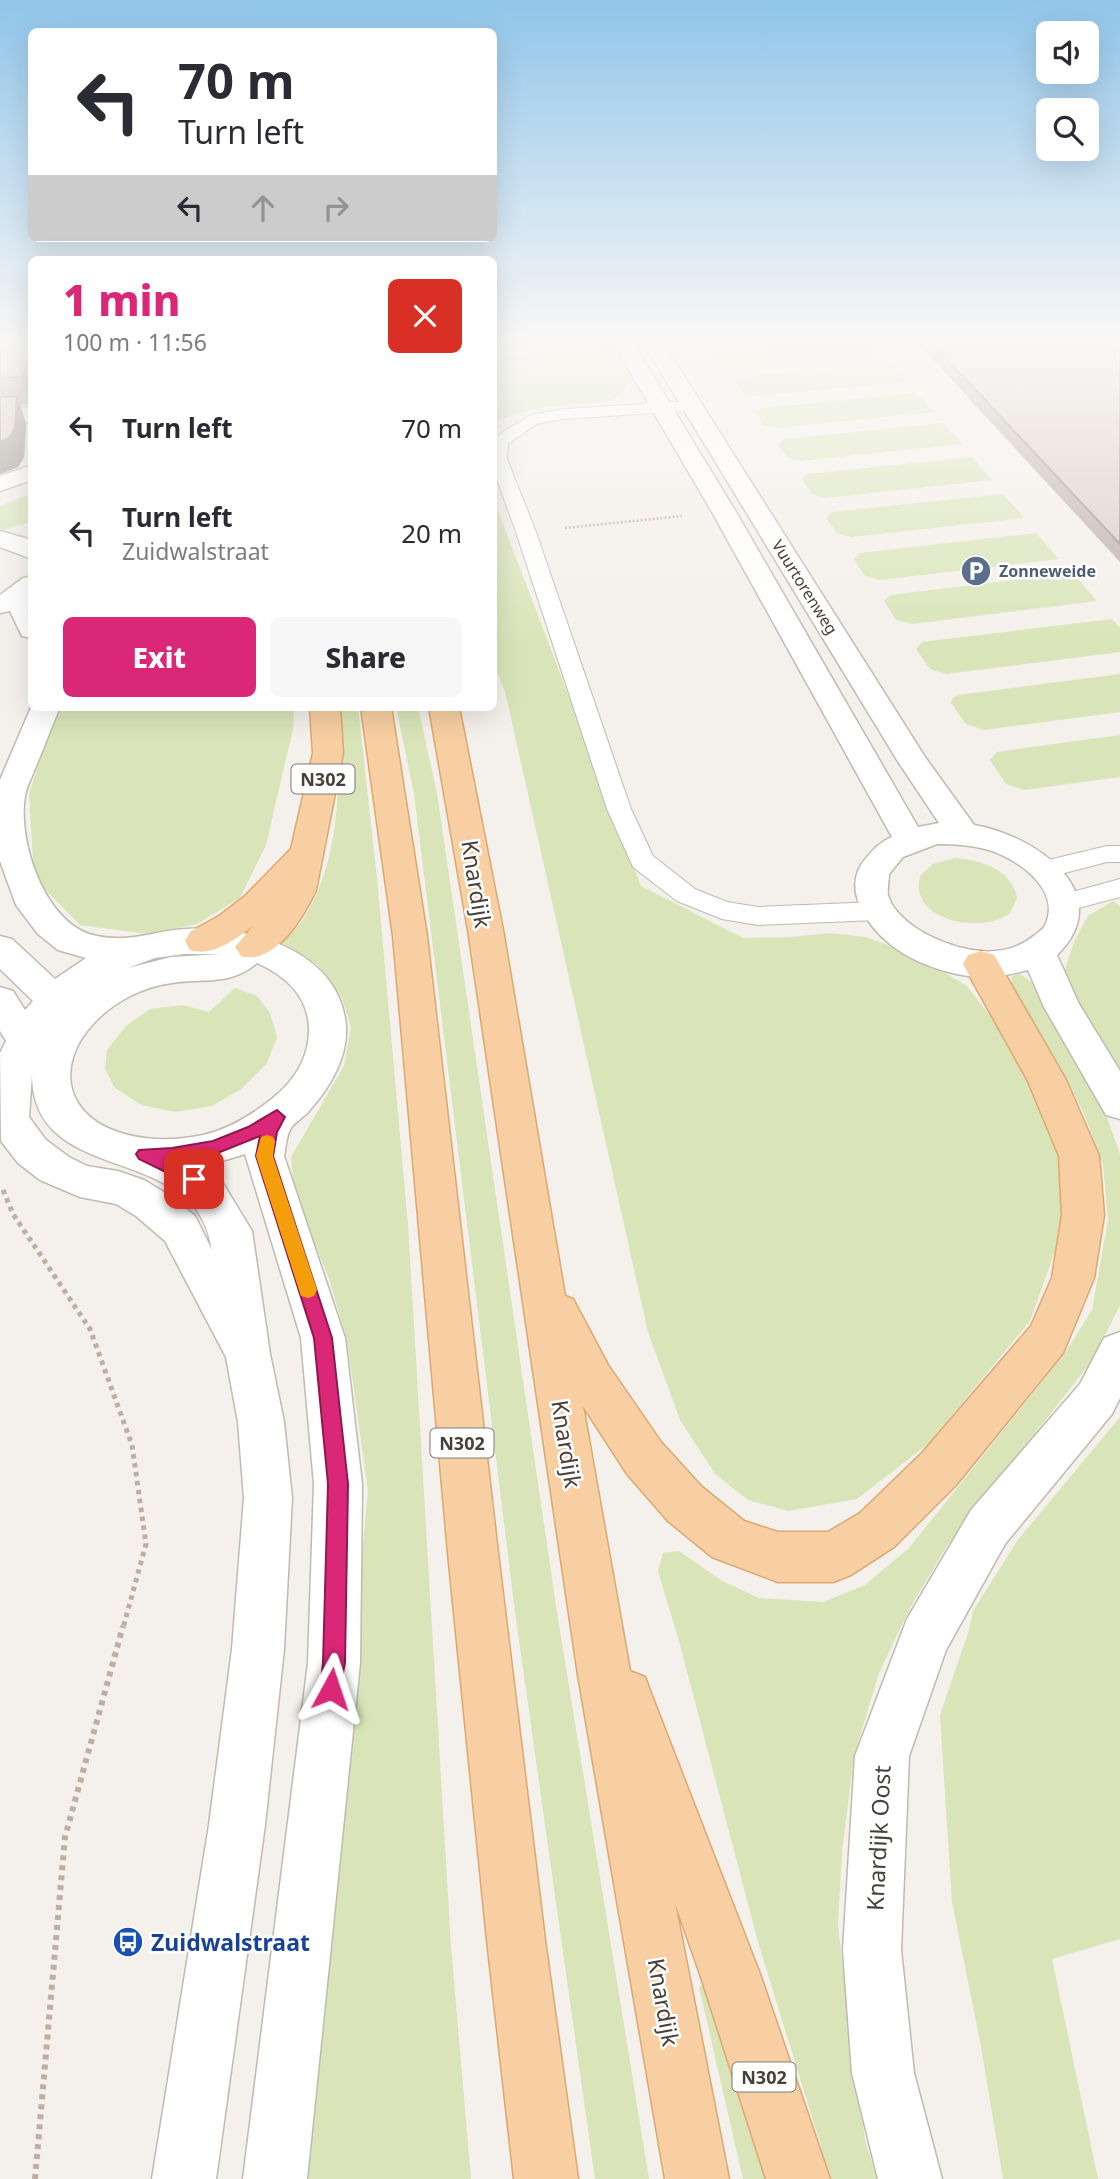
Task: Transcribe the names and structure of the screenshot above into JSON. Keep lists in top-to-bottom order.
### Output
{
  "streets": {
    "main road": ["N302", "Knardijk"],
    "street": ["Vuurtorenweg", "Knardijk Oost"]
  },
  "crossings": [
    ["N302", "Knardijk"]
  ],
  "places": {
    "parking": ["Zonneweide"],
    "bus stop": ["Zuidwalstraat"]
  },
  "page": {
    "turn": ["70 m", "Turn left"],
    "heading": ["1 min", "100 m · 11:56"],
    "list": [
      {
        "name": "Turn left",
        "value": "70 m"
      },
      {
        "name": "Turn left",
        "note": "Zuidwalstraat",
        "value": "20 m"
      }
    ],
    "buttons": ["Exit", "Share"]
  }
}
